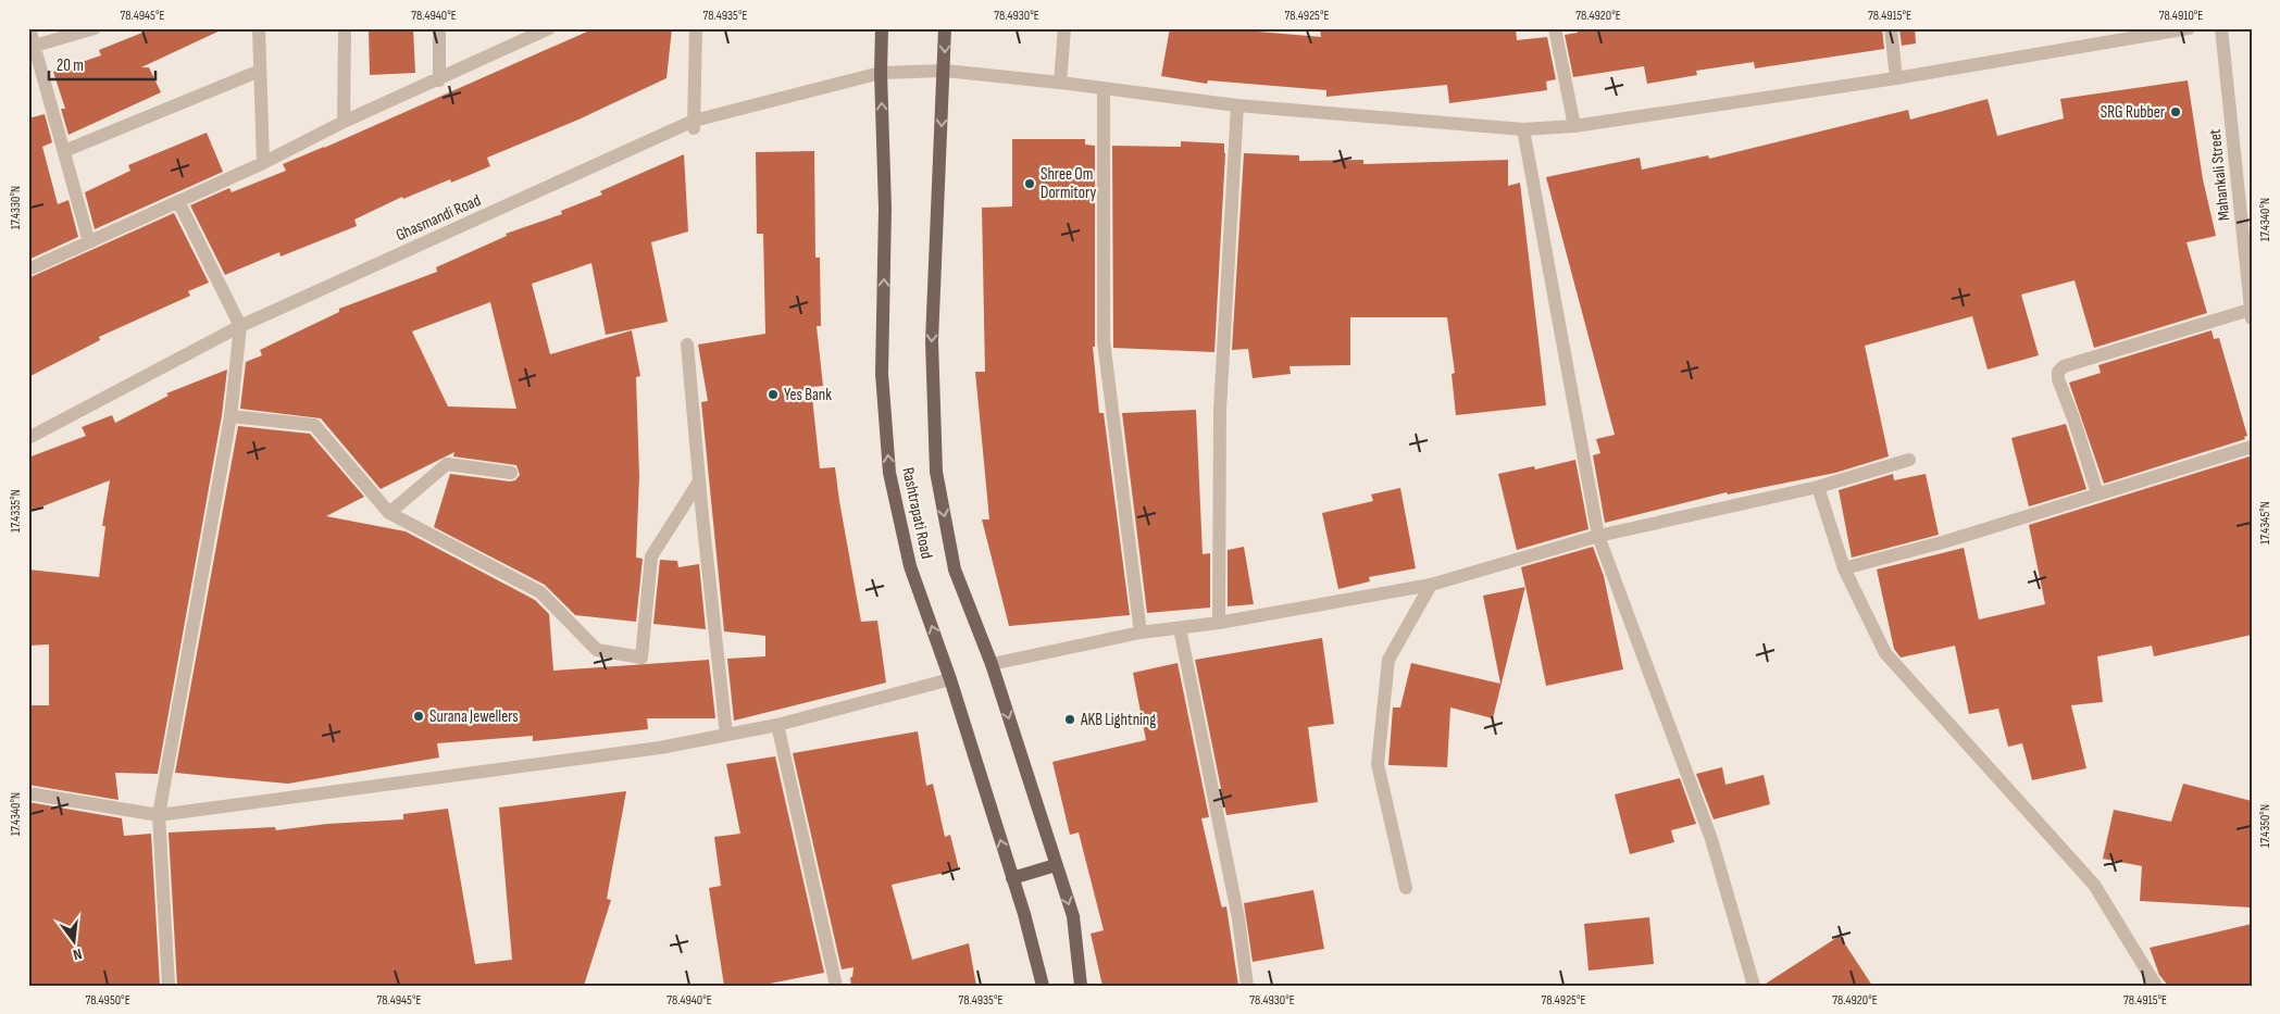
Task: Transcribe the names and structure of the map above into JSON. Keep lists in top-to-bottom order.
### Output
{
  "streets": {
    "main road": ["Rashtrapati Road"],
    "street": ["Mahankali Street", "Ghasmandi Road"]
  },
  "crossings": [
    ["Ghasmandi Road", "Rashtrapati Road"]
  ],
  "places": [
    "SRG Rubber",
    "Shree Om Dormitory",
    "Yes Bank",
    "Surana Jewellers",
    "AKB Lightning"
  ],
  "scale_bar": "20 m",
  "north": "bottom",
  "coordinates": [
    "78.4945°E",
    "78.4940°E",
    "78.4935°E",
    "78.4930°E",
    "78.4925°E",
    "78.4920°E",
    "78.4915°E",
    "78.4910°E",
    "17.4330°N",
    "17.4340°N",
    "17.4335°N",
    "17.4345°N",
    "17.4350°N",
    "78.4950°E"
  ]
}
